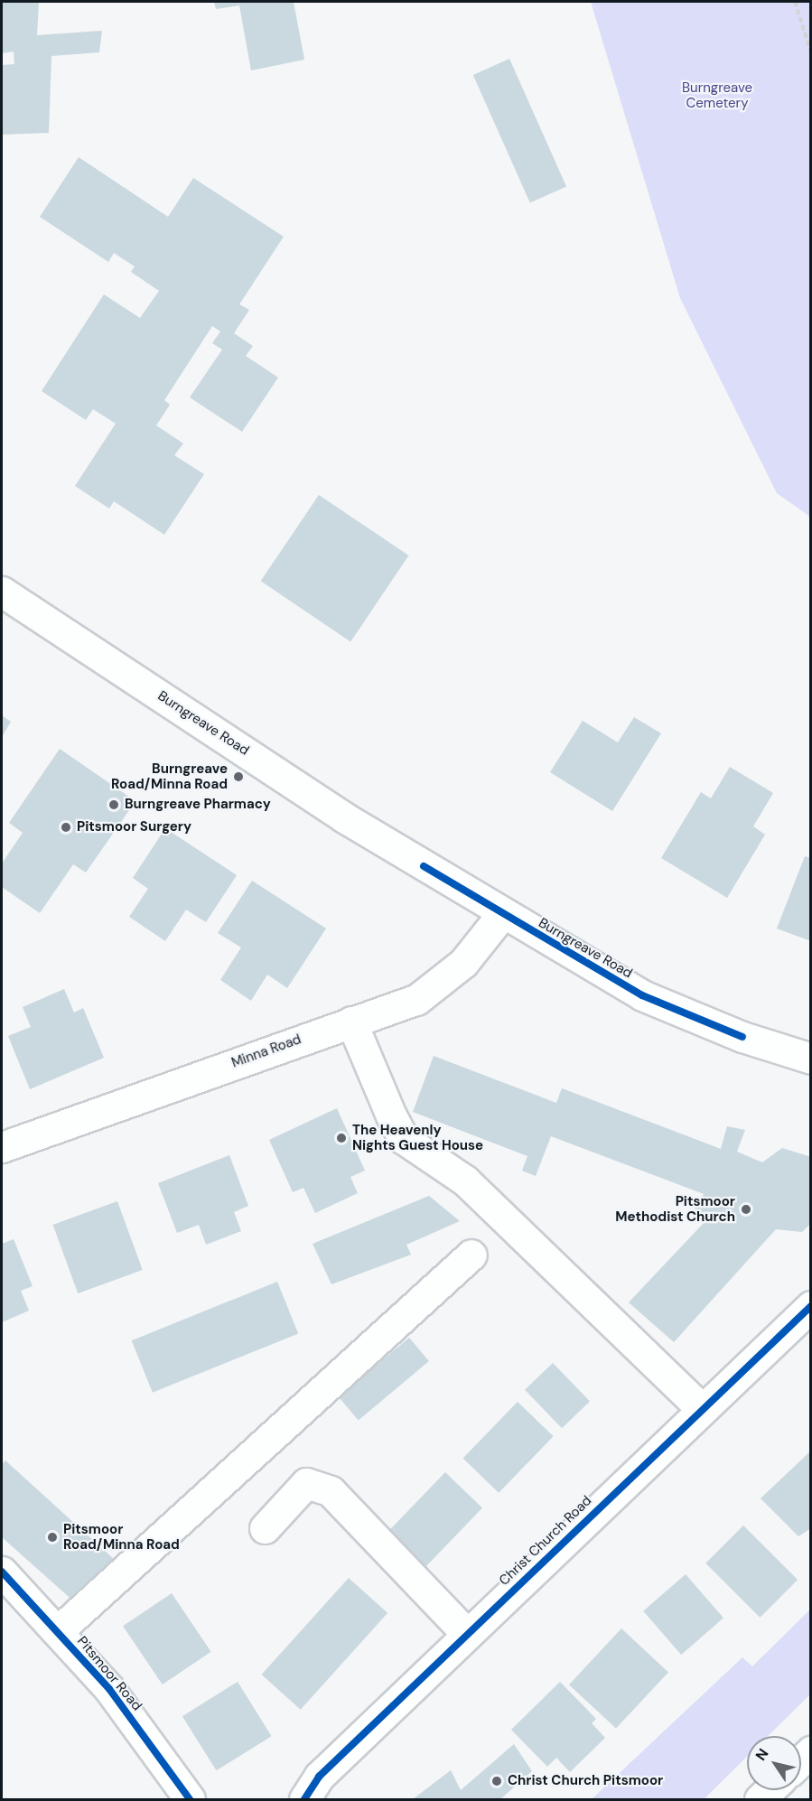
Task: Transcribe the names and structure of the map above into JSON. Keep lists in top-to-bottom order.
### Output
{
  "streets": {
    "main road": [
      "Burngreave Road",
      "Minna Road",
      "Christ Church Road",
      "Pitsmoor Road"
    ]
  },
  "crossings": [
    ["Burngreave Road", "Minna Road"]
  ],
  "parks": ["Burngreave Cemetery"],
  "places": [
    "Burngreave Road/Minna Road",
    "Burngreave Pharmacy",
    "Pitsmoor Surgery",
    "The Heavenly Nights Guest House",
    "Pitsmoor Methodist Church",
    "Pitsmoor Road/Minna Road",
    "Christ Church Pitsmoor"
  ],
  "north": "top left"
}
